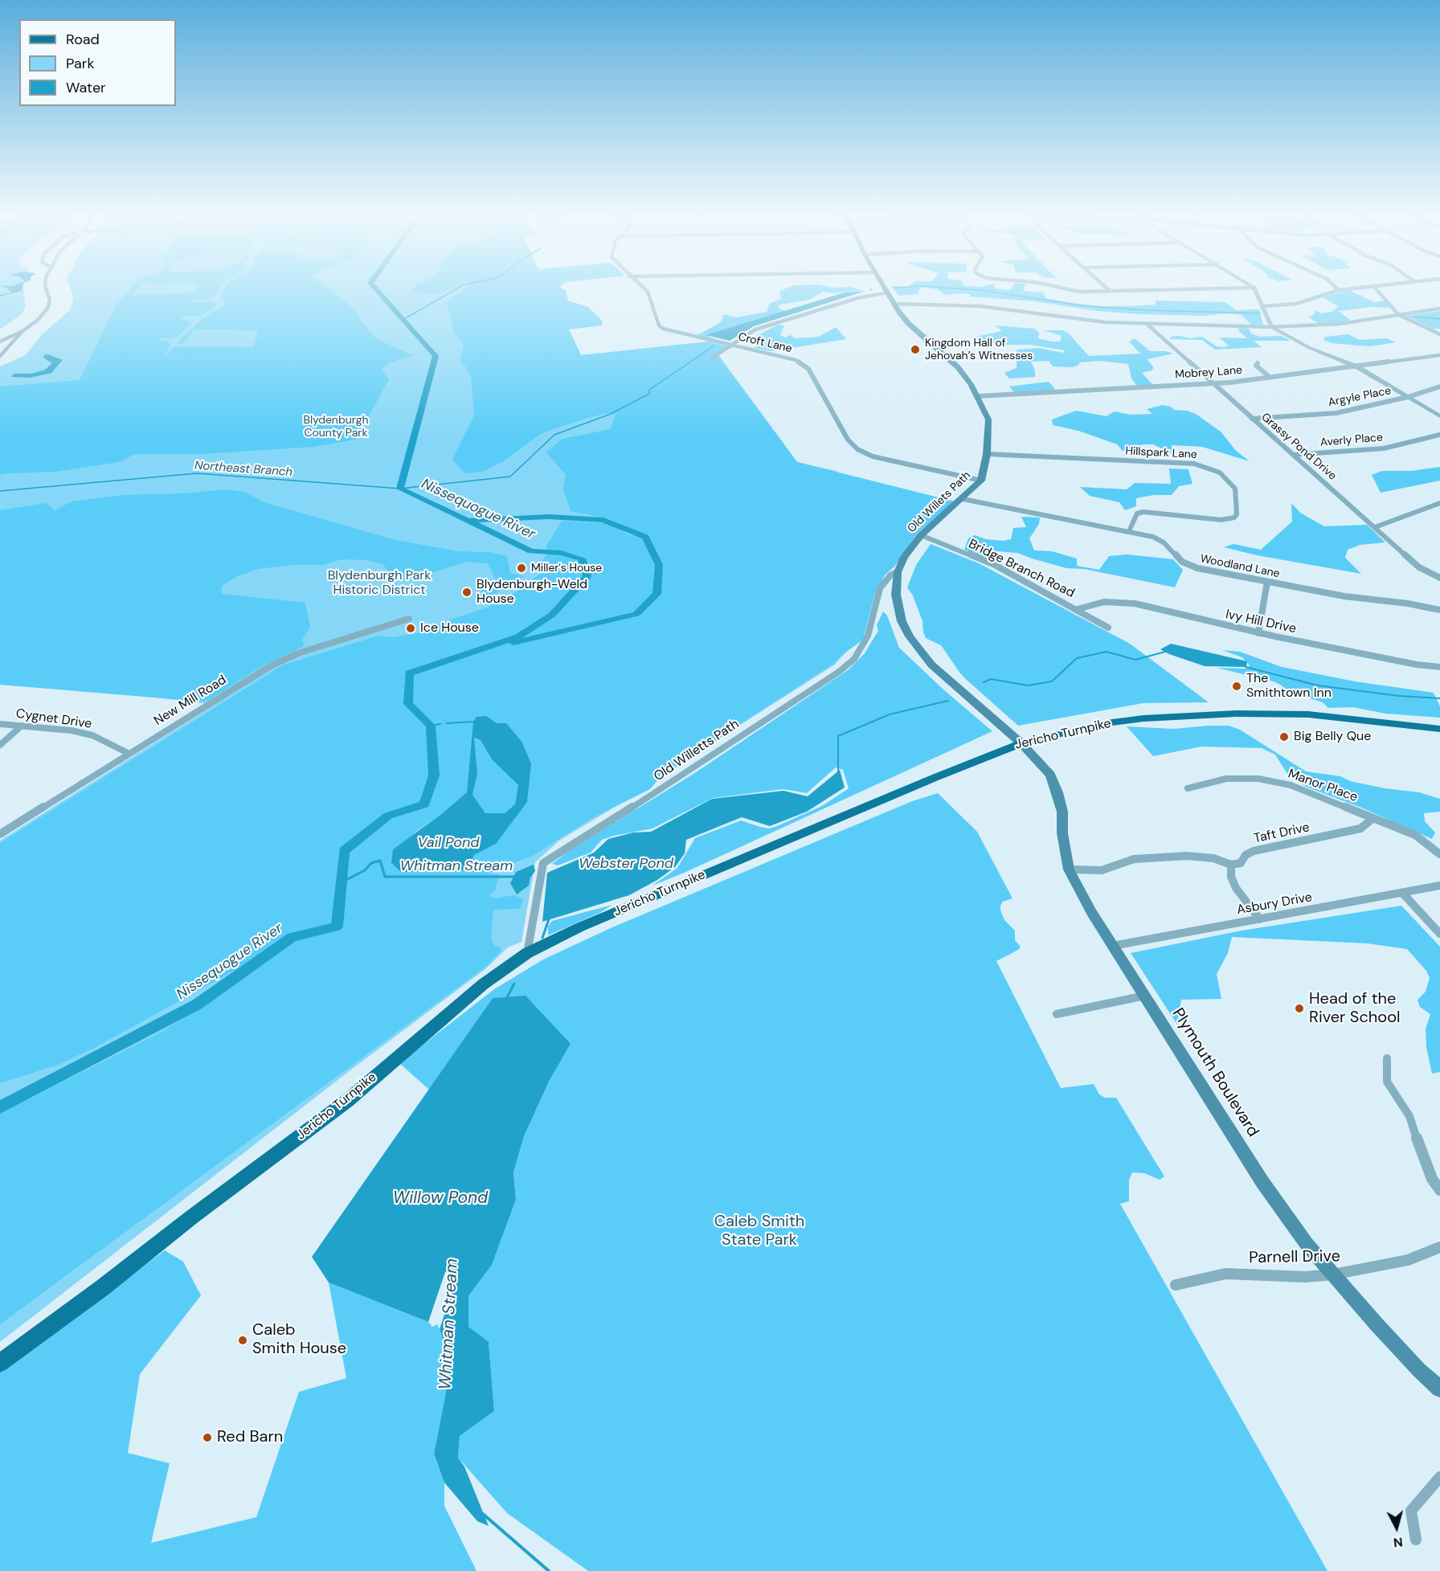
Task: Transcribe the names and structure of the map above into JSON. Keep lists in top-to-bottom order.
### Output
{
  "streets": {
    "main road": ["Old Willets Path", "Jericho Turnpike", "Plymouth Boulevard"],
    "street": [
      "Croft Lane",
      "Mobrey Lane",
      "Argyle Place",
      "Averly Place",
      "Grassy Pond Drive",
      "Hillspark Lane",
      "Woodland Lane",
      "Bridge Branch Road",
      "Ivy Hill Drive",
      "New Mill Road",
      "Cygnet Drive",
      "Old Willetts Path",
      "Manor Place",
      "Taft Drive",
      "Asbury Drive",
      "Parnell Drive"
    ]
  },
  "crossings": [
    ["Croft Lane", "Old Willets Path"],
    ["Mobrey Lane", "Grassy Pond Drive"],
    ["Mobrey Lane", "Old Willets Path"],
    ["Argyle Place", "Grassy Pond Drive"],
    ["Averly Place", "Grassy Pond Drive"],
    ["Hillspark Lane", "Old Willets Path"],
    ["Hillspark Lane", "Woodland Lane"],
    ["Old Willets Path", "Woodland Lane"],
    ["Old Willets Path", "Bridge Branch Road"],
    ["Old Willets Path", "Jericho Turnpike"],
    ["Old Willets Path", "Old Willetts Path"],
    ["Old Willets Path", "Plymouth Boulevard"],
    ["Bridge Branch Road", "Ivy Hill Drive"],
    ["New Mill Road", "Cygnet Drive"],
    ["Jericho Turnpike", "Old Willetts Path"],
    ["Jericho Turnpike", "Plymouth Boulevard"],
    ["Manor Place", "Taft Drive"],
    ["Asbury Drive", "Plymouth Boulevard"],
    ["Plymouth Boulevard", "Parnell Drive"]
  ],
  "water": [
    "Northeast Branch",
    "Nissequogue River",
    "Vail Pond",
    "Webster Pond",
    "Whitman Stream",
    "Willow Pond"
  ],
  "parks": ["Blydenburgh County Park", "Blydenburgh Park Historic District", "Caleb Smith State Park"],
  "places": [
    "Kingdom Hall of Jehovah’s Witnesses",
    "Miller's House",
    "Blydenburgh-Weld House",
    "Ice House",
    "The Smithtown Inn",
    "Big Belly Que",
    "Head of the River School",
    "Caleb Smith House",
    "Red Barn"
  ],
  "legend": ["Road", "Park", "Water"],
  "north": "bottom"
}
